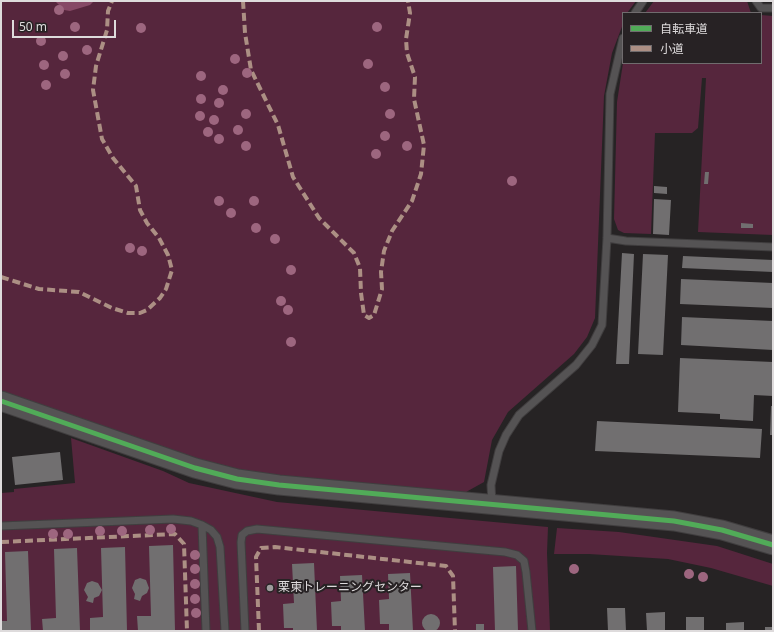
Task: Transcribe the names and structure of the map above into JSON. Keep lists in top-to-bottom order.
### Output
{
  "places": ["栗東トレーニングセンター"],
  "legend": ["自転車道", "小道"],
  "scale_bar": "50 m"
}
